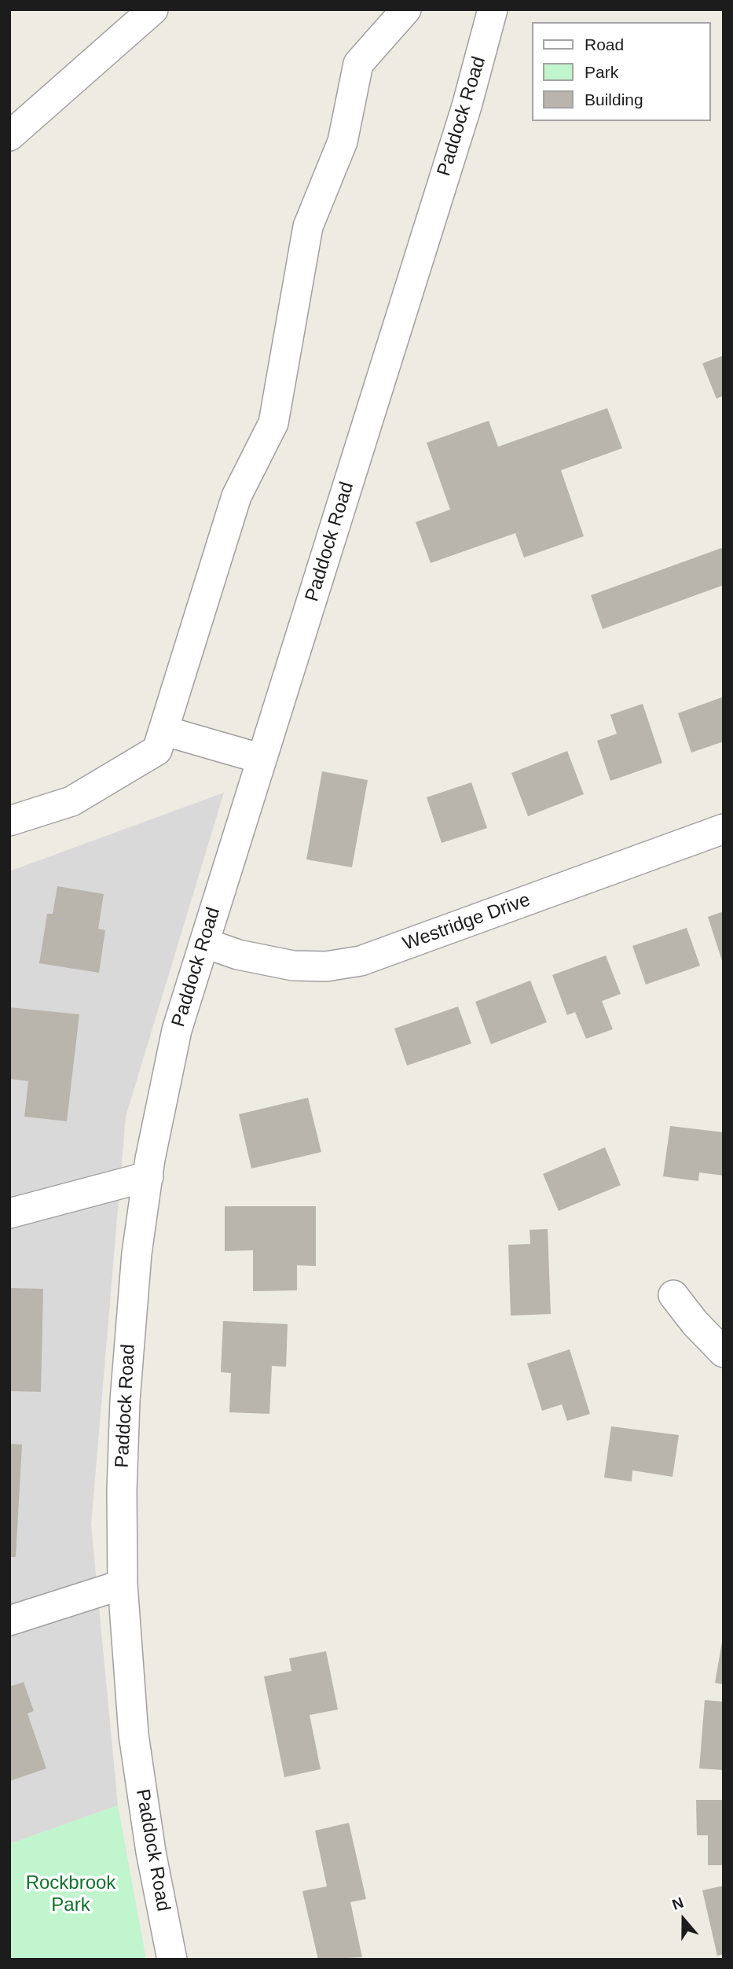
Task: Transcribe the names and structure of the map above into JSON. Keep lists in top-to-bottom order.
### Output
{
  "streets": {
    "street": ["Paddock Road", "Westridge Drive"]
  },
  "crossings": [
    ["Paddock Road", "Westridge Drive"]
  ],
  "parks": ["Rockbrook Park"],
  "legend": ["Road", "Park", "Building"],
  "north": "top"
}
